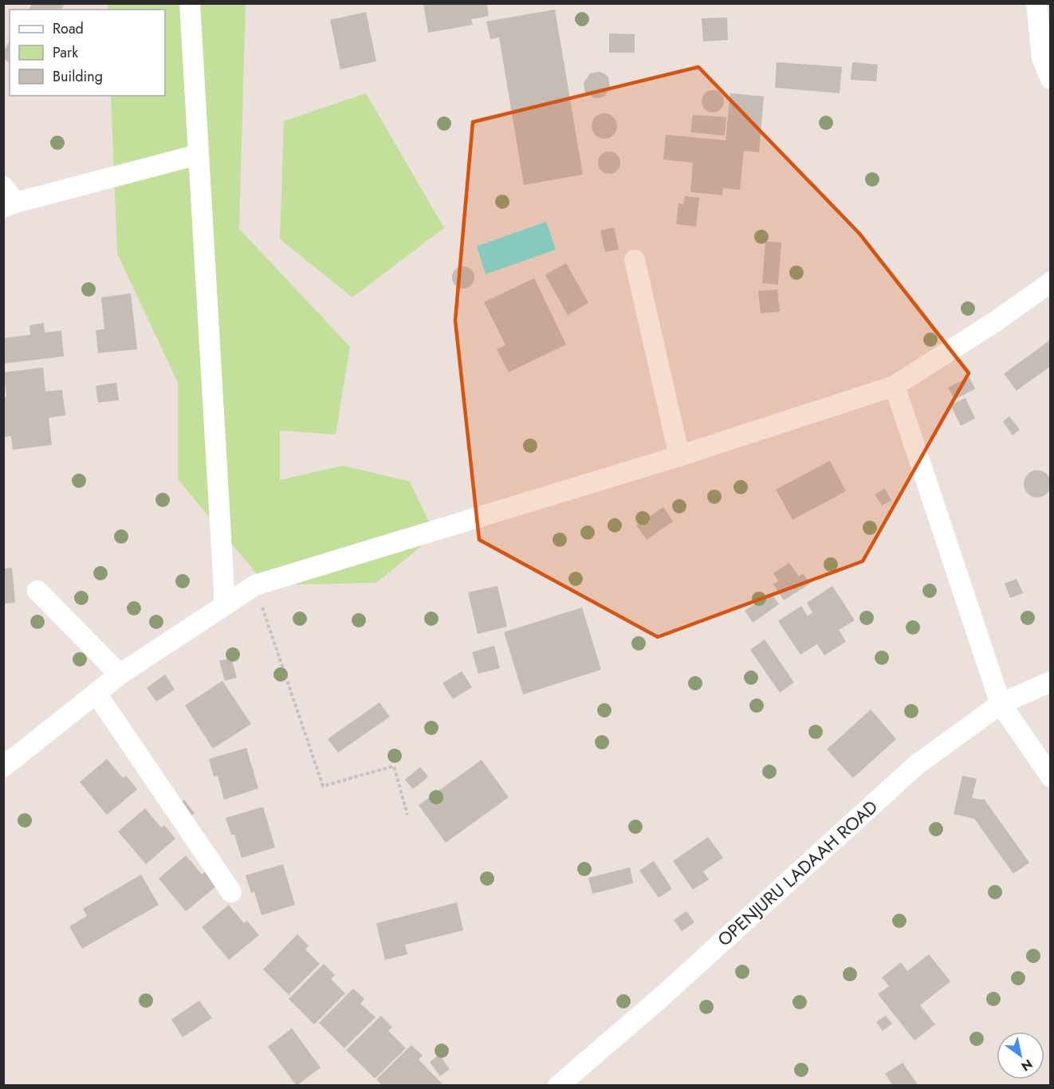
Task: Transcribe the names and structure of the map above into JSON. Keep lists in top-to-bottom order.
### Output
{
  "streets": {
    "street": ["OPENJURU LADAAH ROAD"]
  },
  "legend": ["Road", "Park", "Building"],
  "north": "bottom right"
}
